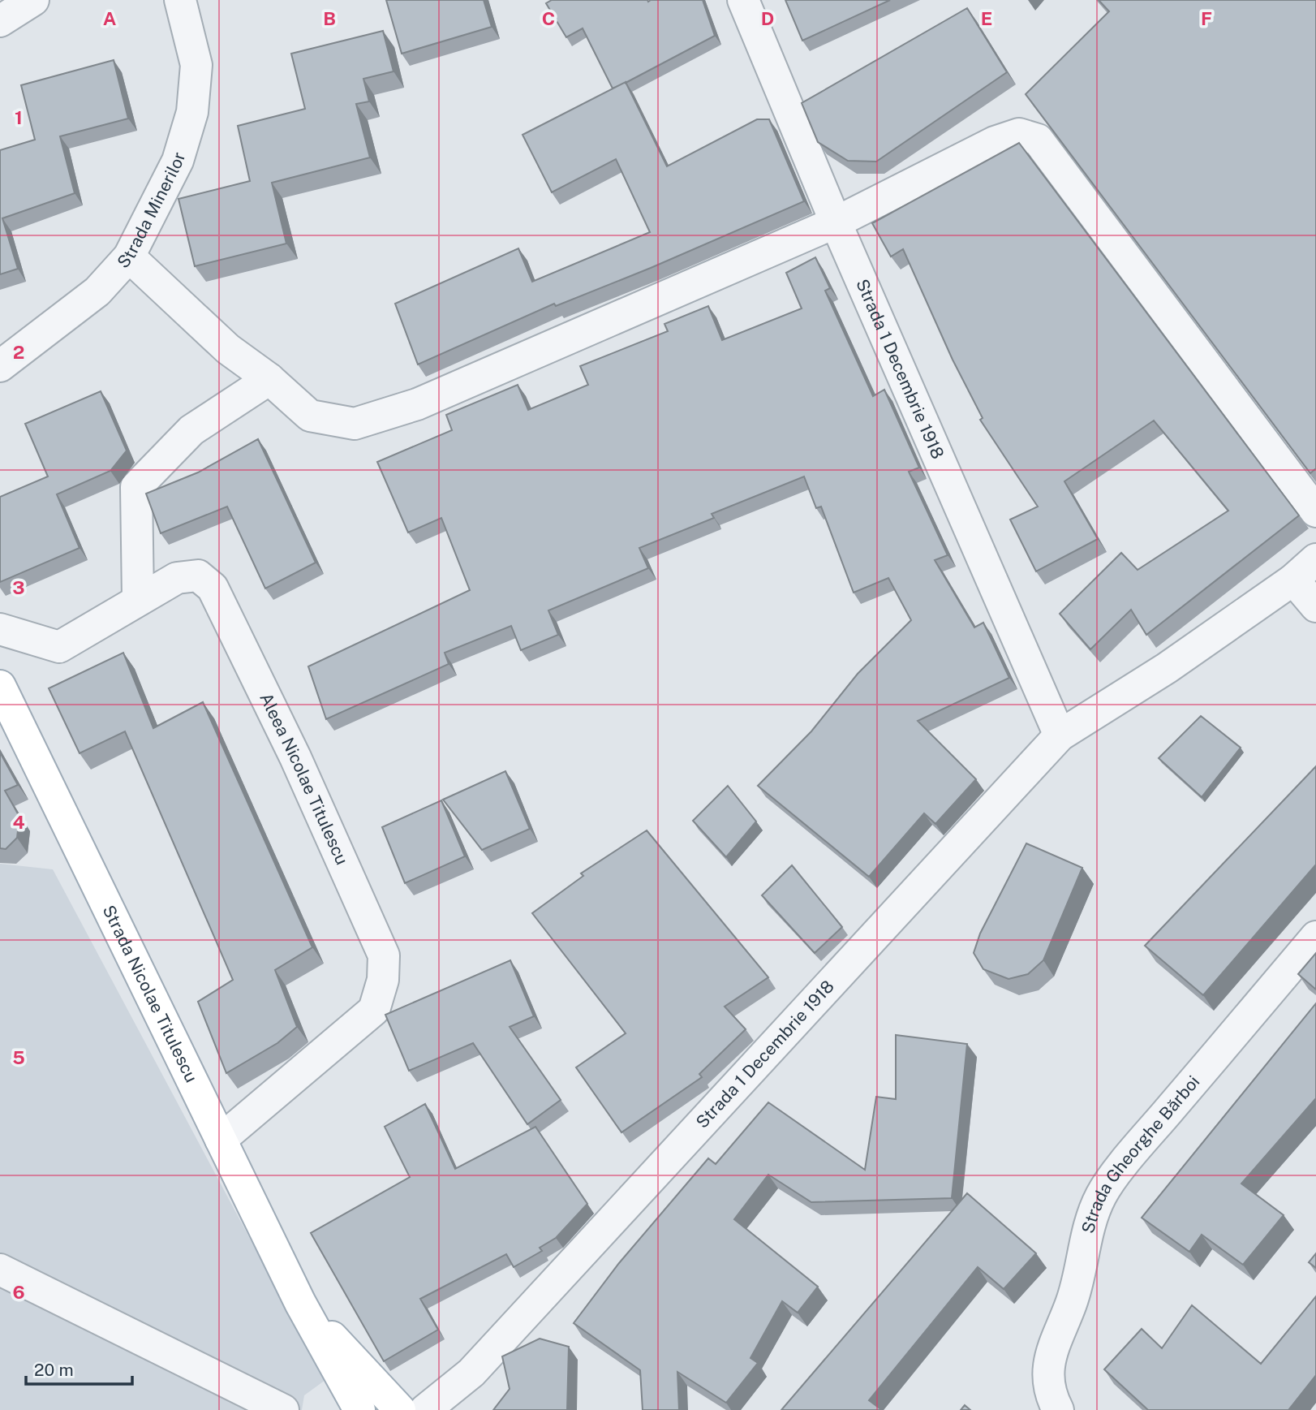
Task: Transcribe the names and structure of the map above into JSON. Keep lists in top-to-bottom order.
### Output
{
  "streets": {
    "main road": ["Strada Nicolae Titulescu"],
    "street": [
      "Strada Minerilor",
      "Strada 1 Decembrie 1918",
      "Aleea Nicolae Titulescu",
      "Strada Gheorghe Bărboi"
    ]
  },
  "crossings": [
    ["Aleea Nicolae Titulescu", "Strada Nicolae Titulescu"]
  ],
  "scale_bar": "20 m",
  "grid": {
    "columns": [
      "A",
      "B",
      "C",
      "D",
      "E",
      "F"
    ],
    "rows": [
      "1",
      "2",
      "3",
      "4",
      "5",
      "6"
    ]
  }
}
